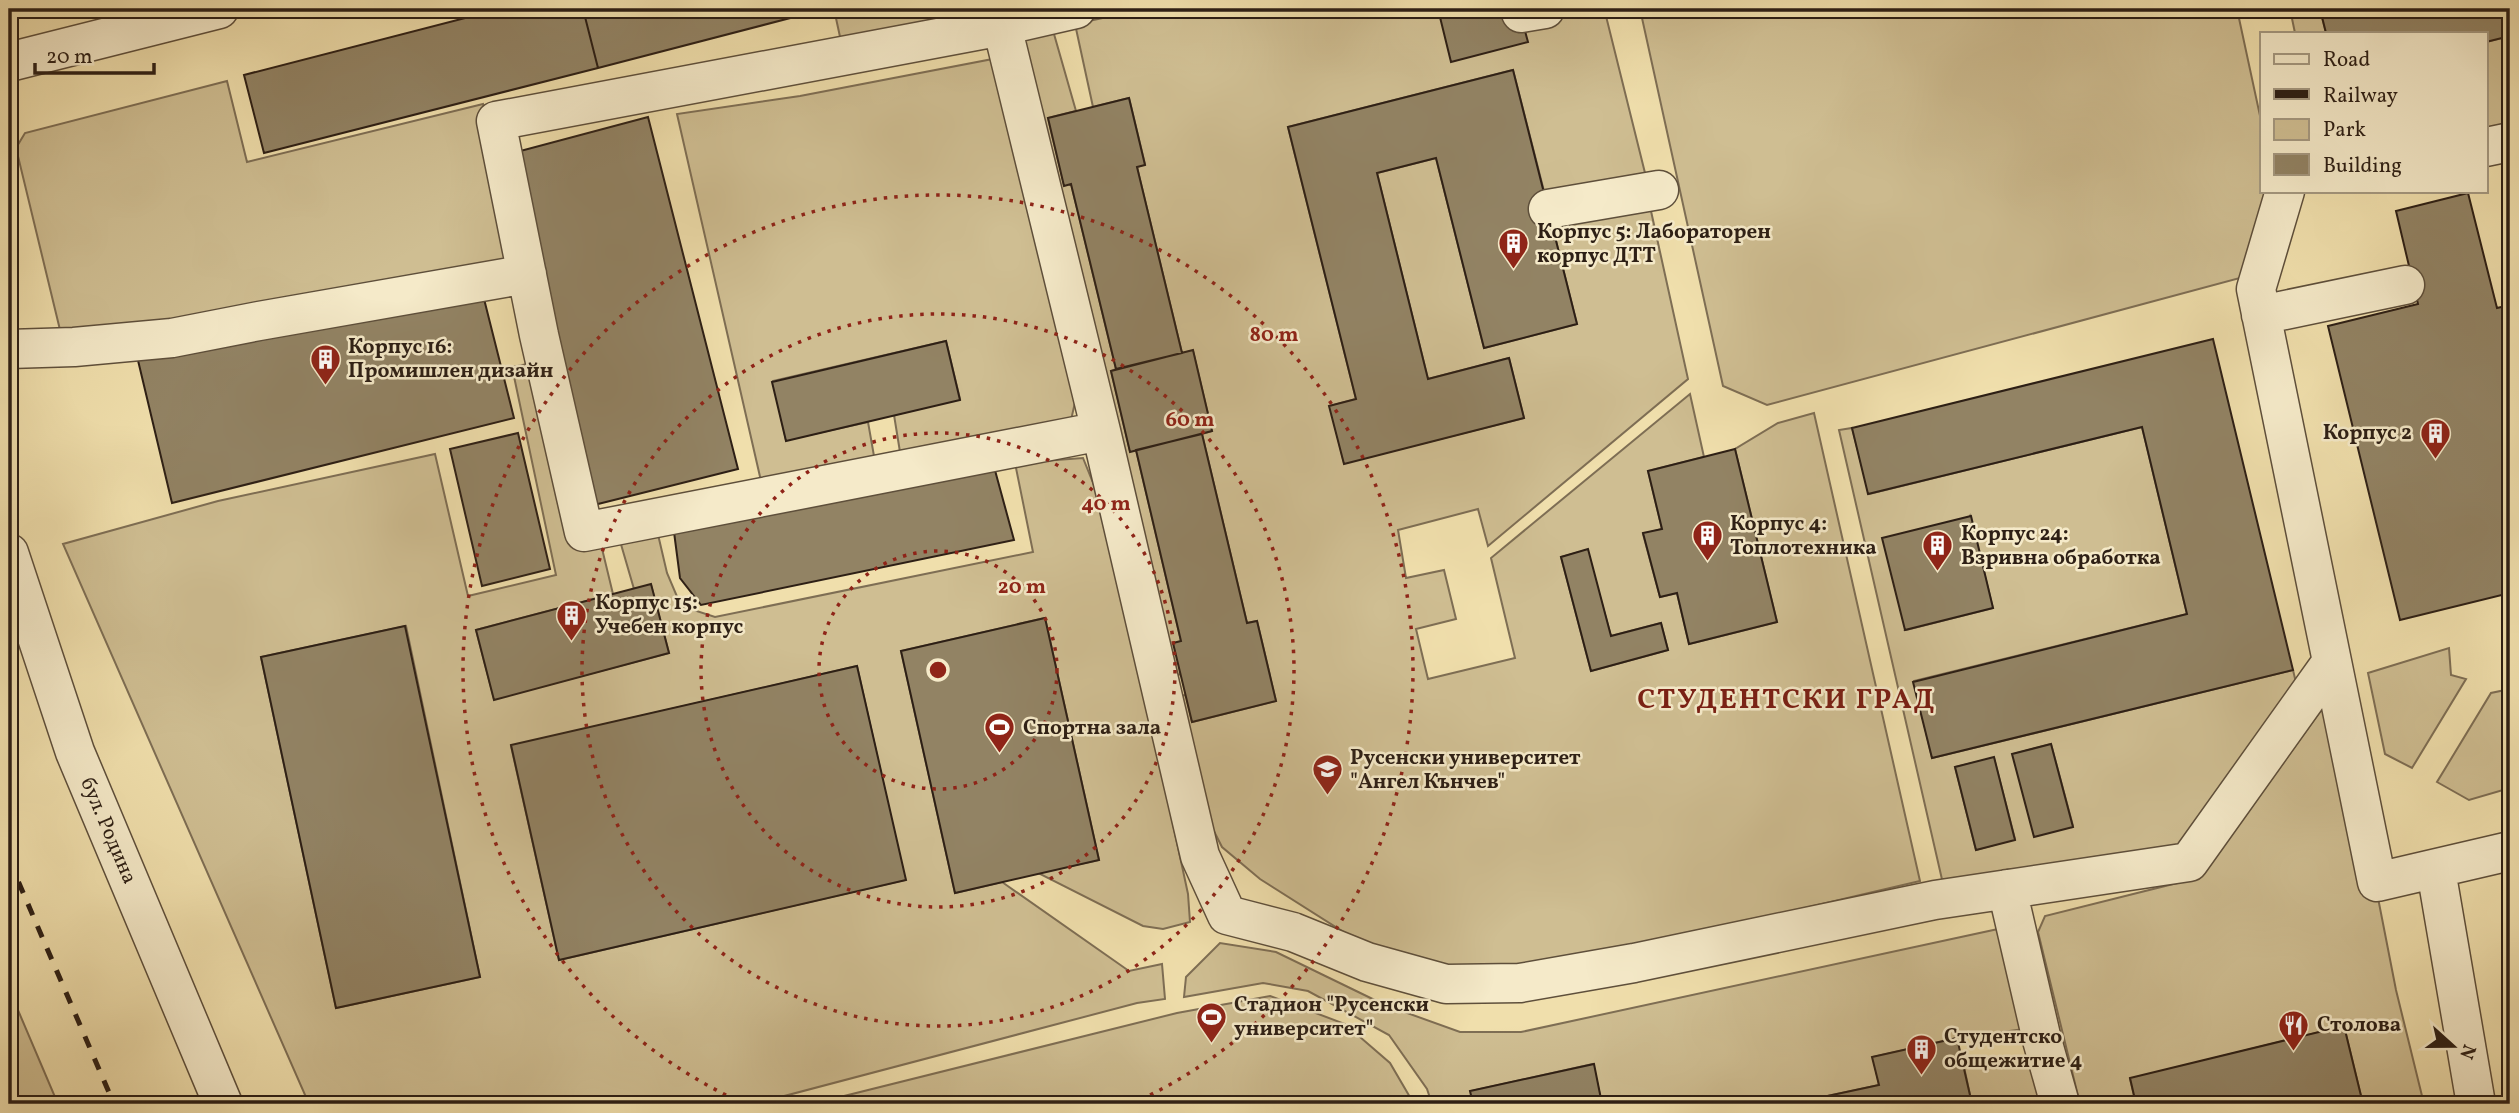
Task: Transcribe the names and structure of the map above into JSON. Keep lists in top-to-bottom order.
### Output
{
  "streets": {
    "street": ["бул. Родина"]
  },
  "districts": ["СТУДЕНТСКИ ГРАД"],
  "places": {
    "building": [
      "Корпус 5: Лабораторен корпус ДТТ",
      "Корпус 16: Промишлен дизайн",
      "Корпус 2",
      "Корпус 4: Топлотехника",
      "Корпус 24: Взривна обработка",
      "Корпус 15: Учебен корпус",
      "Студентско общежитие 4"
    ],
    "sports": ["Спортна зала", "Стадион \"Русенски университет\""],
    "school or university": ["Русенски университет \"Ангел Кънчев\""],
    "restaurant": ["Столова"]
  },
  "legend": [
    "Road",
    "Railway",
    "Park",
    "Building"
  ],
  "scale_bar": "20 m",
  "north": "right",
  "rings": [
    "80 m",
    "60 m",
    "40 m",
    "20 m"
  ]
}
